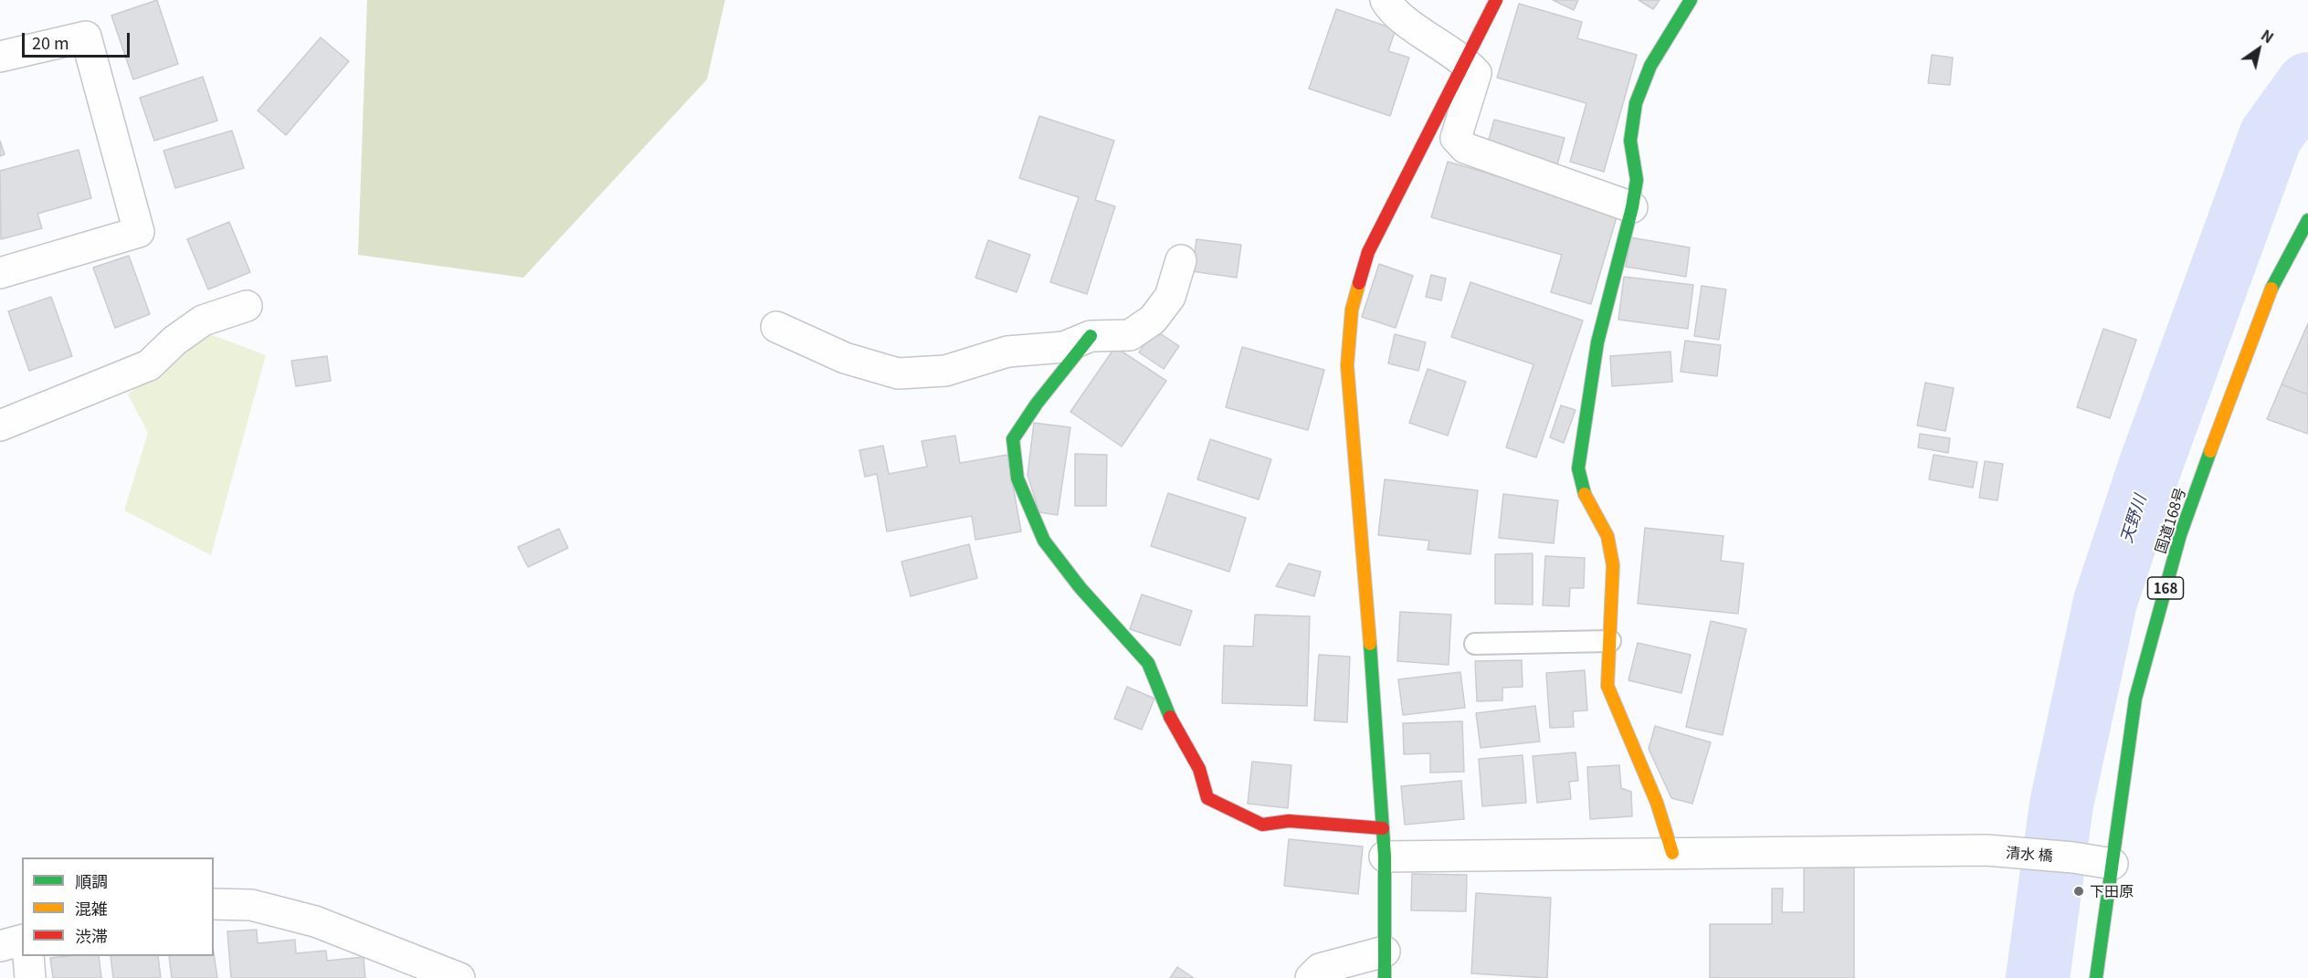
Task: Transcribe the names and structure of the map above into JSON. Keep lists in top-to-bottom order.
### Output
{
  "streets": {
    "main road": ["国道168号", "168"],
    "street": ["清水 橋"]
  },
  "crossings": [
    ["国道168号", "清水 橋"]
  ],
  "water": ["天野川"],
  "places": ["下田原"],
  "legend": ["順調", "混雑", "渋滞"],
  "scale_bar": "20 m",
  "north": "top right"
}
